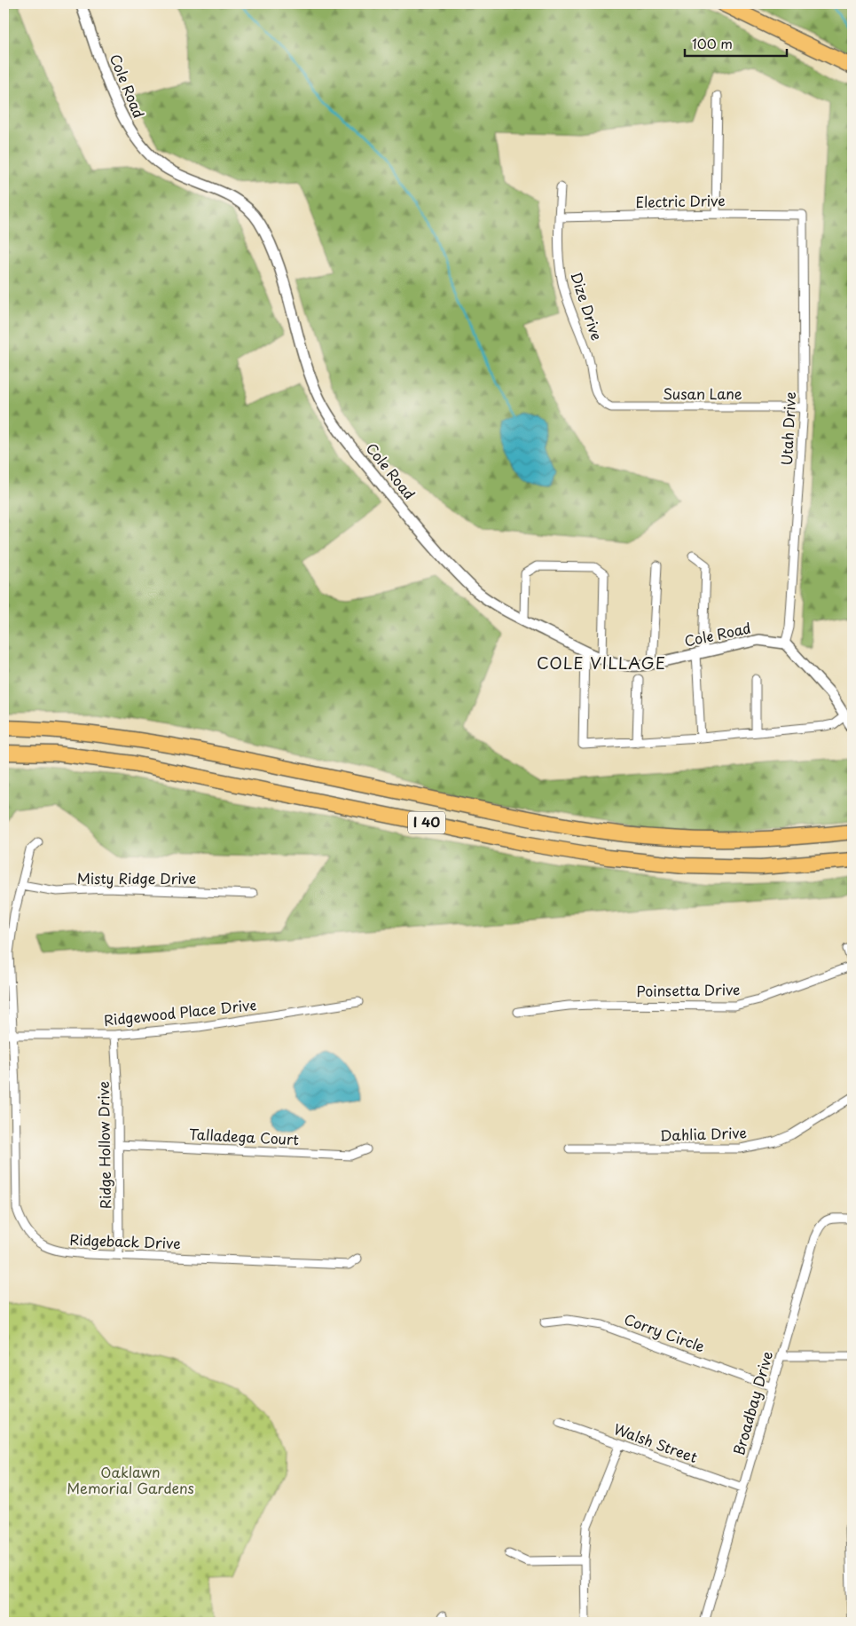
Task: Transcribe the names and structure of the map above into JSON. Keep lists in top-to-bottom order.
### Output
{
  "streets": {
    "highway": ["I 40"],
    "street": [
      "Cole Road",
      "Electric Drive",
      "Dize Drive",
      "Susan Lane",
      "Utah Drive",
      "Misty Ridge Drive",
      "Poinsetta Drive",
      "Ridgewood Place Drive",
      "Dahlia Drive",
      "Talladega Court",
      "Ridge Hollow Drive",
      "Ridgeback Drive",
      "Corry Circle",
      "Broadbay Drive",
      "Walsh Street"
    ]
  },
  "crossings": [
    ["Cole Road", "Utah Drive"],
    ["Electric Drive", "Dize Drive"],
    ["Electric Drive", "Utah Drive"],
    ["Dize Drive", "Susan Lane"],
    ["Susan Lane", "Utah Drive"],
    ["Misty Ridge Drive", "Ridgeback Drive"],
    ["Ridgewood Place Drive", "Ridge Hollow Drive"],
    ["Ridgewood Place Drive", "Ridgeback Drive"],
    ["Talladega Court", "Ridge Hollow Drive"],
    ["Ridge Hollow Drive", "Ridgeback Drive"],
    ["Corry Circle", "Broadbay Drive"],
    ["Broadbay Drive", "Walsh Street"]
  ],
  "districts": ["COLE VILLAGE"],
  "parks": ["Oaklawn Memorial Gardens"],
  "scale_bar": "100 m"
}
